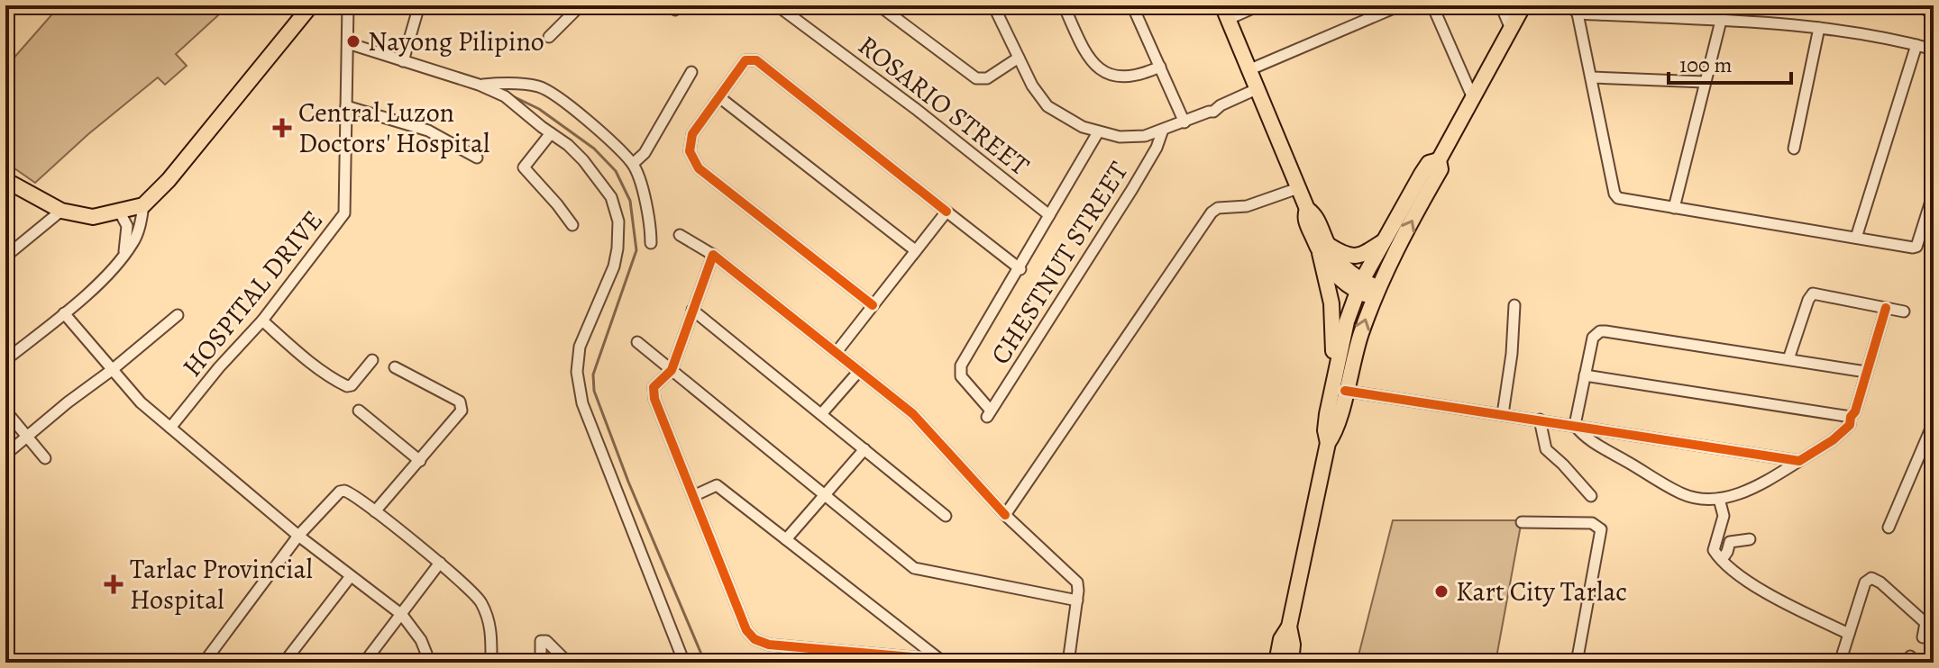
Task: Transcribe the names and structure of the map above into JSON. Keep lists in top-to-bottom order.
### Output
{
  "streets": {
    "street": ["ROSARIO STREET", "CHESTNUT STREET", "HOSPITAL DRIVE"]
  },
  "places": {
    "other": ["Nayong Pilipino", "Kart City Tarlac"],
    "health": ["Central Luzon Doctors' Hospital", "Tarlac Provincial Hospital"]
  },
  "scale_bar": "100 m"
}
